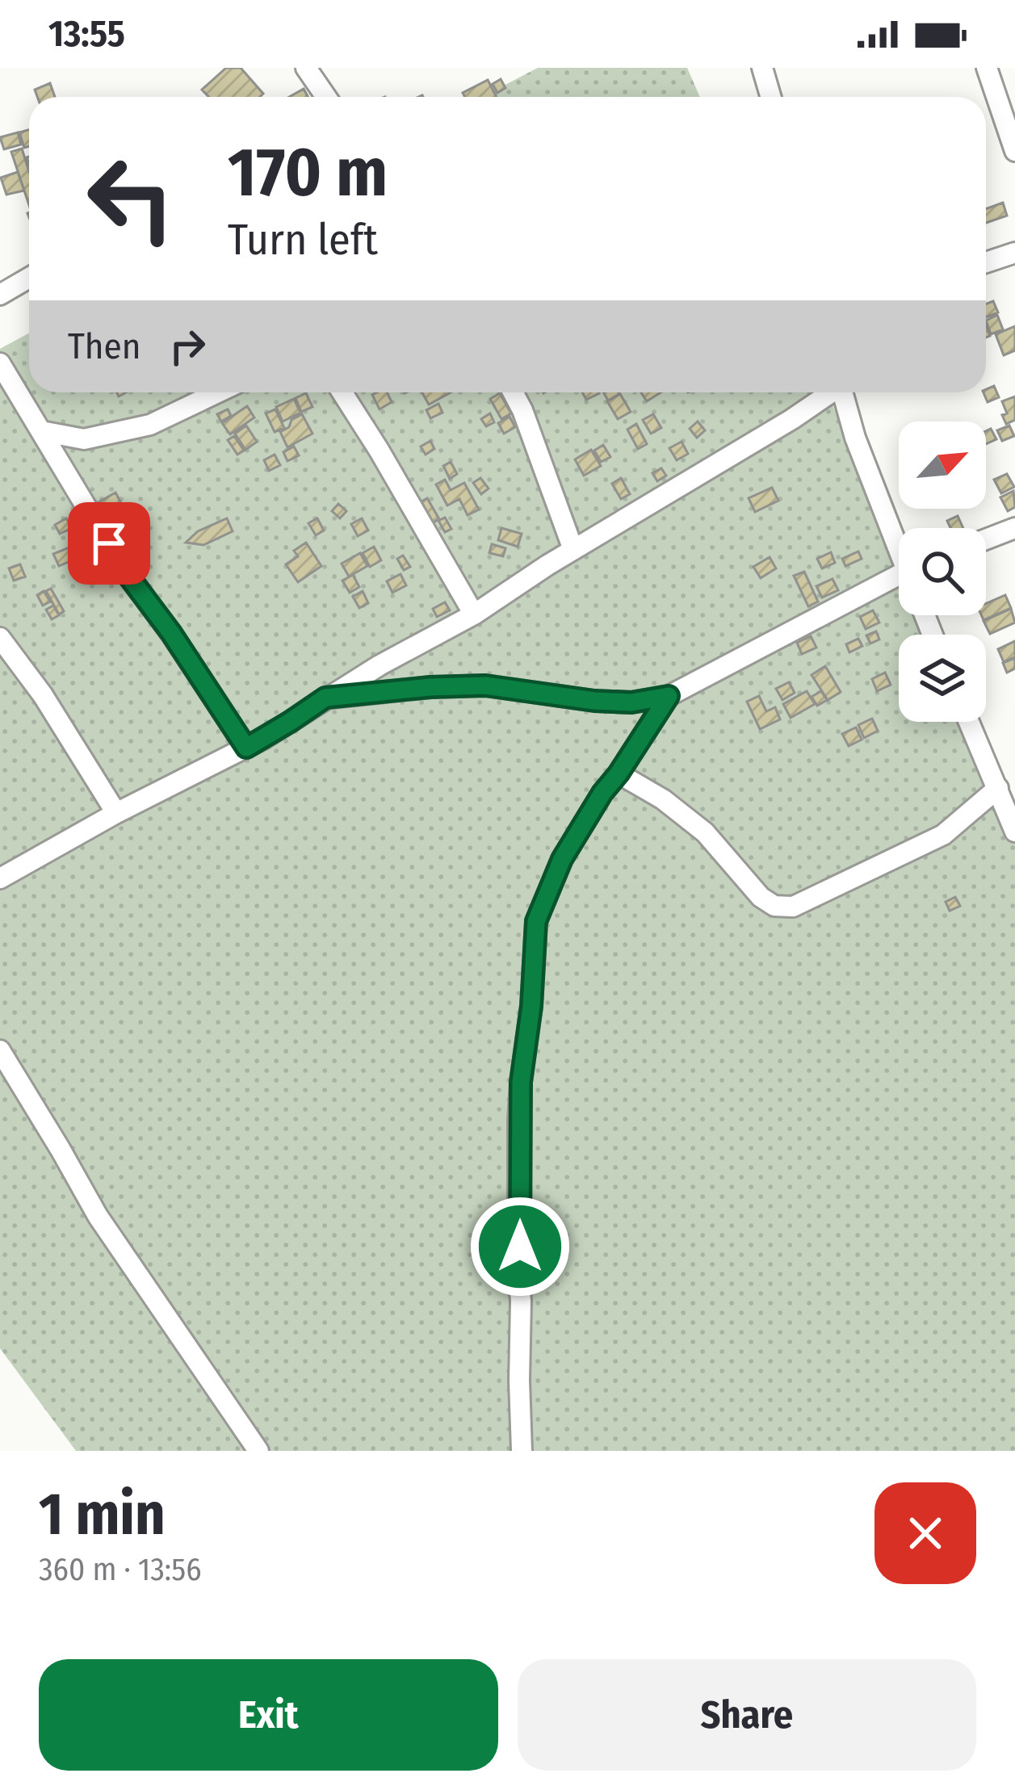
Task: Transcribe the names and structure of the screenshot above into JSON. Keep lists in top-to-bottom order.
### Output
{
  "north": "top right",
  "page": {
    "status": "13:55",
    "turn": ["170 m", "Turn left"],
    "then": "Then",
    "heading": ["1 min", "360 m · 13:56"],
    "buttons": ["Exit", "Share"]
  }
}
